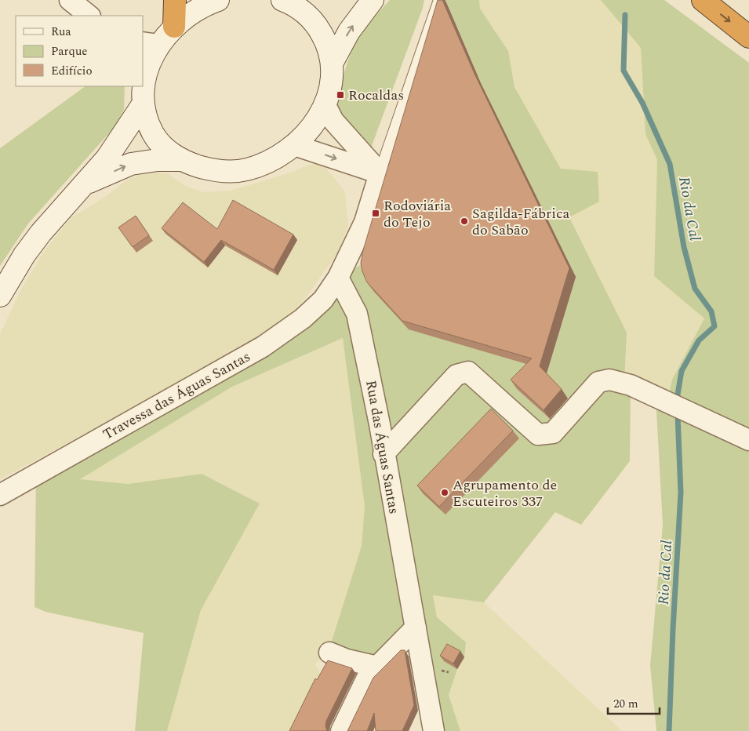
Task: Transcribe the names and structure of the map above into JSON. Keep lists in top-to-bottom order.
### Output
{
  "streets": {
    "street": ["Travessa das Águas Santas", "Rua das Águas Santas"]
  },
  "crossings": [
    ["Travessa das Águas Santas", "Rua das Águas Santas"]
  ],
  "water": ["Rio da Cal"],
  "places": {
    "transit": ["Rocaldas", "Rodoviária do Tejo"],
    "other": ["Sagilda-Fábrica do Sabão", "Agrupamento de Escuteiros 337"]
  },
  "legend": ["Rua", "Parque", "Edifício"],
  "scale_bar": "20 m"
}
